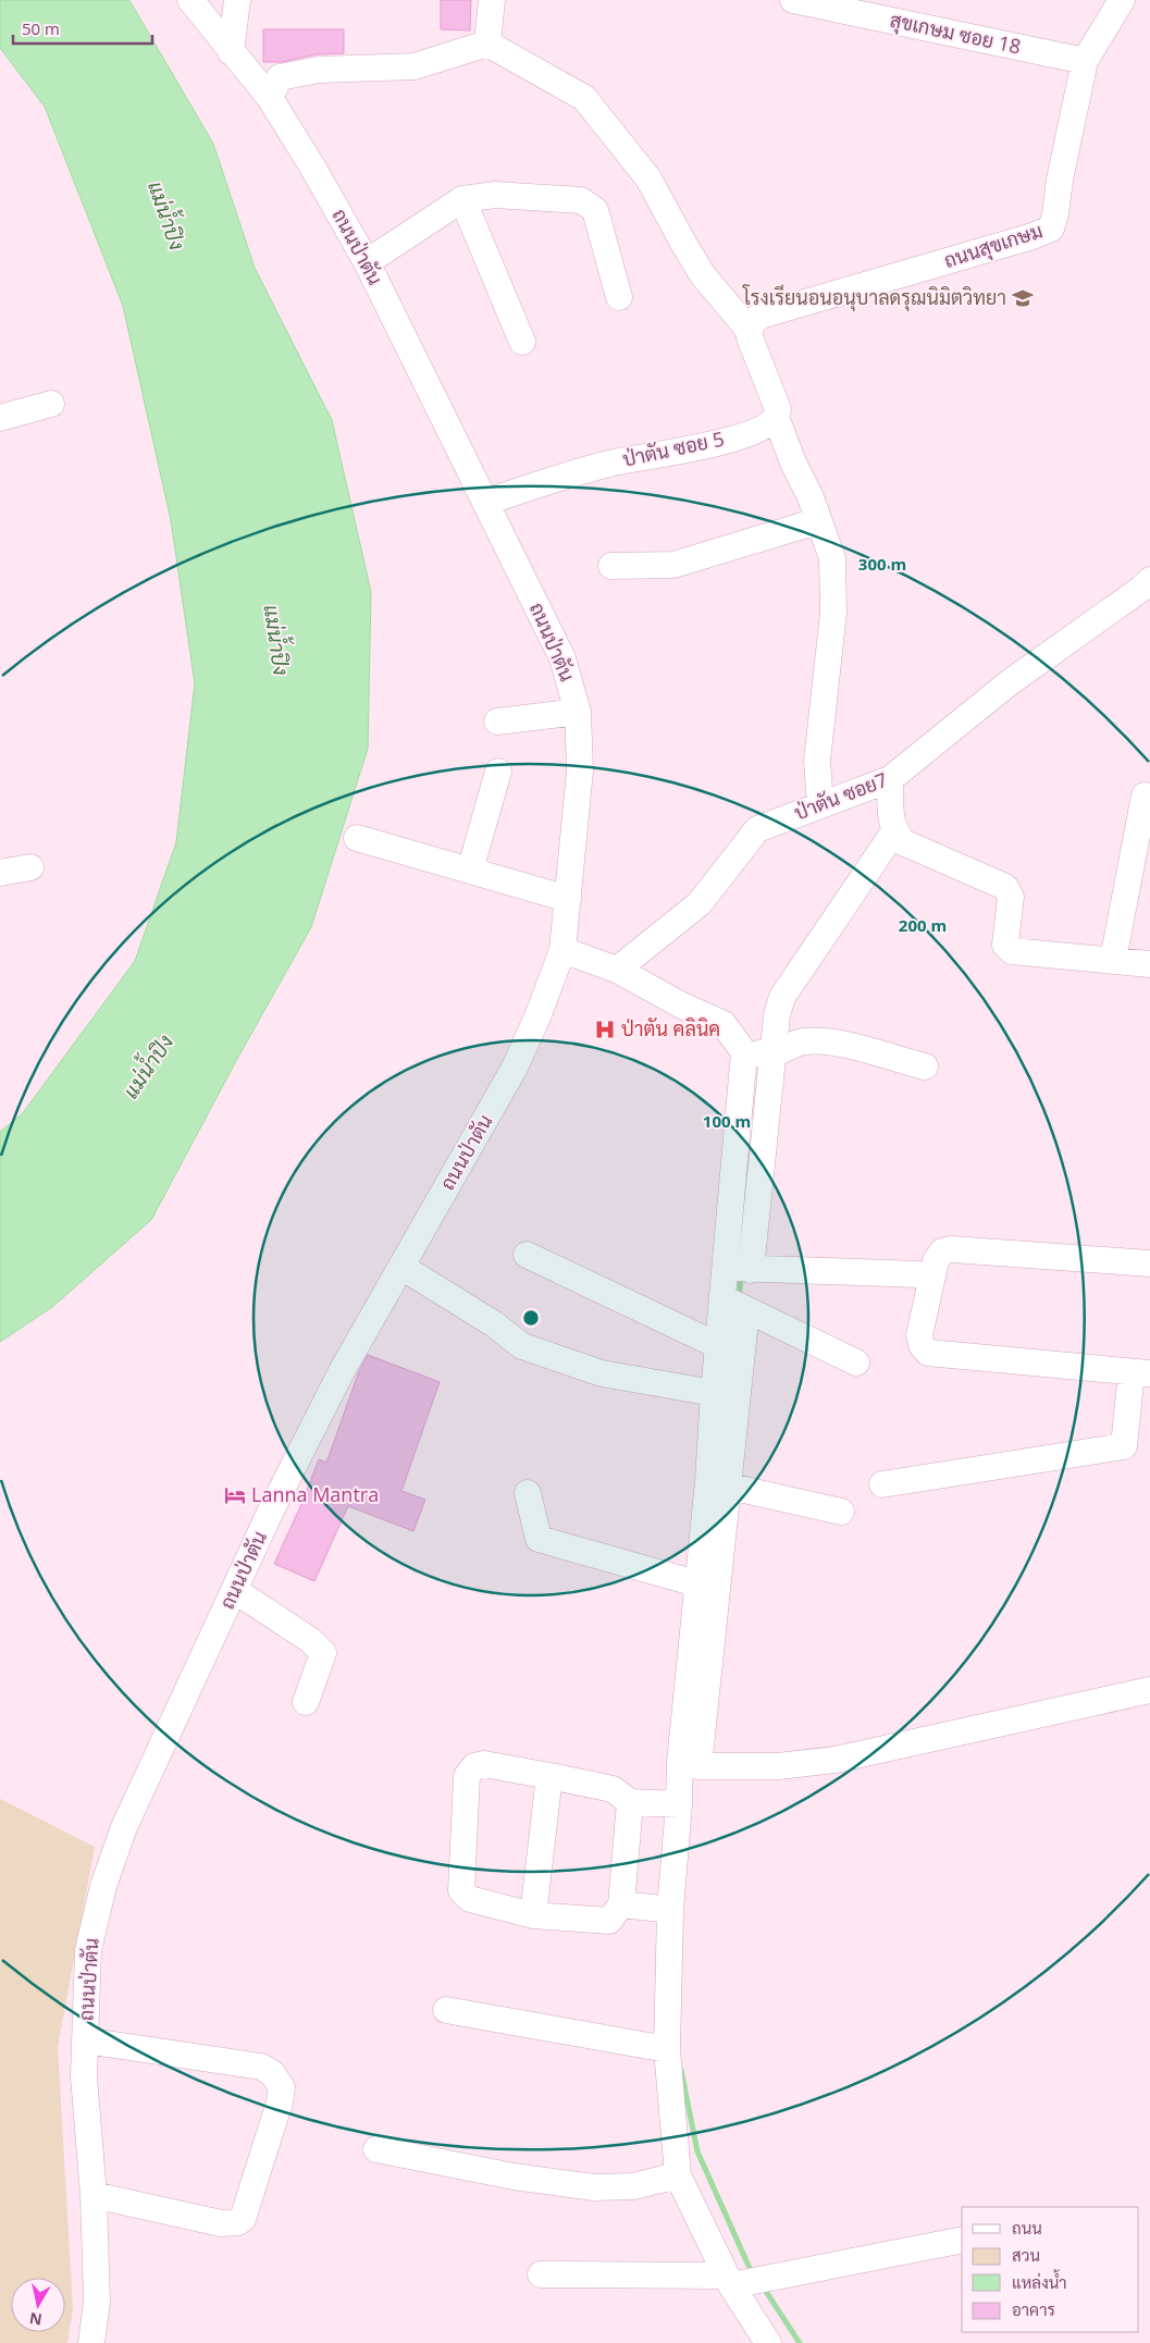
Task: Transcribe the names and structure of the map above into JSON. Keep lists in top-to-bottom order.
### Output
{
  "streets": {
    "street": [
      "สุขเกษม ซอย 18",
      "ถนนสุขเกษม",
      "ถนนป่าตัน",
      "ป่าตัน ซอย 5",
      "ป่าตัน ซอย7"
    ]
  },
  "crossings": [
    ["สุขเกษม ซอย 18", "ถนนสุขเกษม"],
    ["ถนนป่าตัน", "ป่าตัน ซอย 5"]
  ],
  "water": ["แม่น้ำปิง"],
  "places": {
    "school or university": ["โรงเรียนอนอนุบาลดรุฌนิมิตวิทยา"],
    "hospital": ["ป่าตัน คลินิค"],
    "hotel": ["Lanna Mantra"]
  },
  "legend": [
    "ถนน",
    "สวน",
    "แหล่งน้ำ",
    "อาคาร"
  ],
  "scale_bar": "50 m",
  "north": "bottom",
  "rings": ["300 m", "200 m", "100 m"]
}
